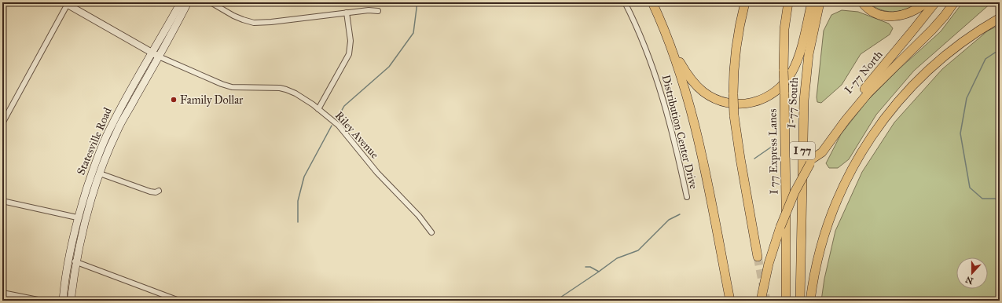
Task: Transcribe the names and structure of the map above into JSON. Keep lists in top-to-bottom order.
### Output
{
  "streets": {
    "highway": [
      "I-77 North",
      "I-77 South",
      "I 77",
      "I 77 Express Lanes"
    ],
    "main road": ["Statesville Road"],
    "street": ["Distribution Center Drive", "Riley Avenue"]
  },
  "crossings": [
    ["Riley Avenue", "Statesville Road"]
  ],
  "places": ["Family Dollar"],
  "north": "bottom"
}
